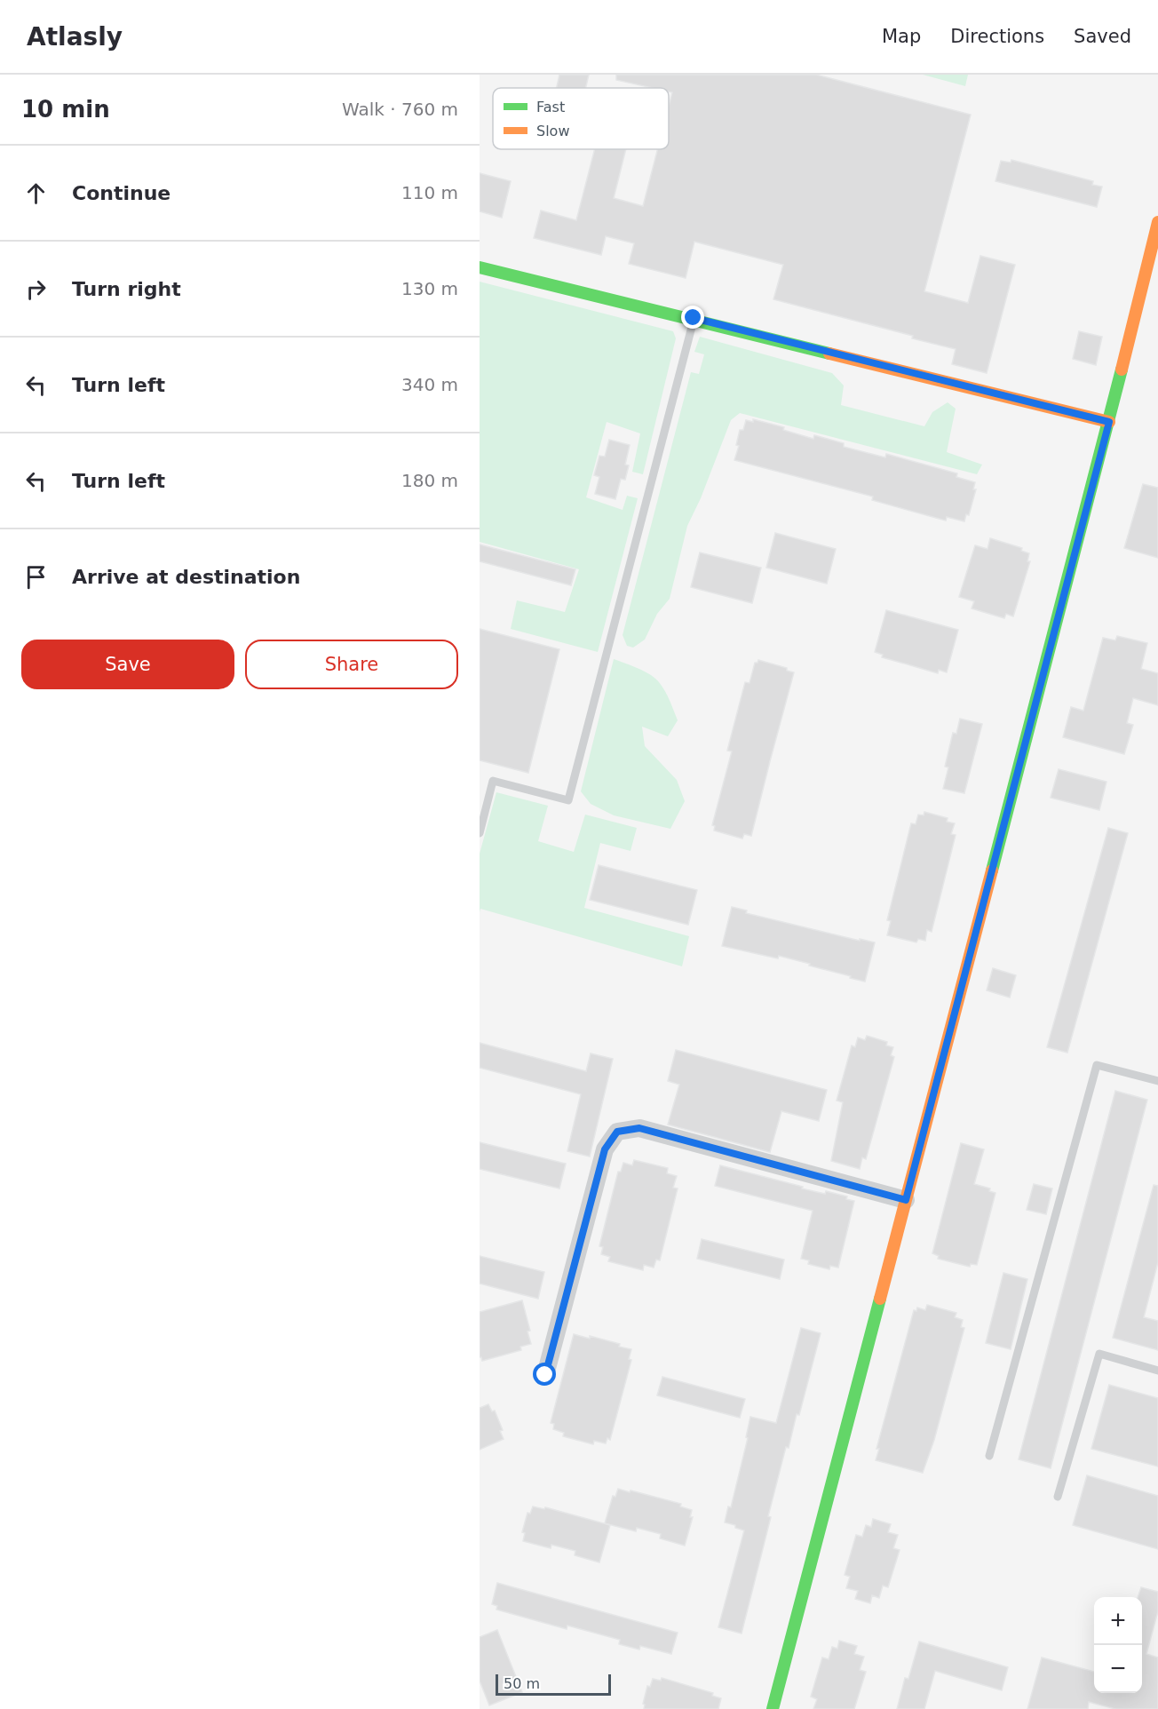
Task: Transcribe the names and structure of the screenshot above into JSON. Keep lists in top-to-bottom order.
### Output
{
  "legend": ["Fast", "Slow"],
  "scale_bar": "50 m",
  "page": {
    "header": "Atlasly",
    "nav": ["Map", "Directions", "Saved"],
    "heading": ["10 min", "Walk · 760 m"],
    "list": [
      ["Continue", "110 m"],
      ["Turn right", "130 m"],
      ["Turn left", "340 m"],
      ["Turn left", "180 m"],
      "Arrive at destination"
    ],
    "buttons": ["Save", "Share"],
    "map_buttons": ["+", "−"],
    "scale": "50 m"
  }
}
